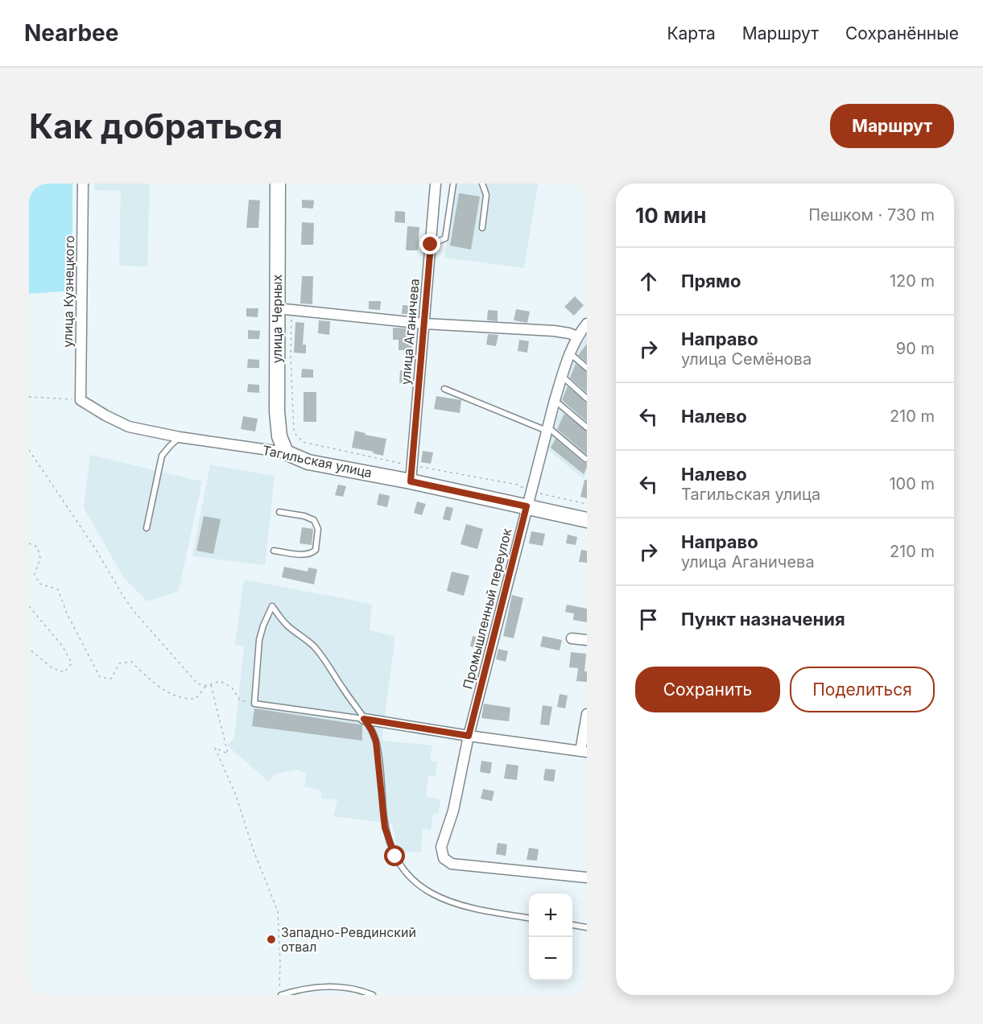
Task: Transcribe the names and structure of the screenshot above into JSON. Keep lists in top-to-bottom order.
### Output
{
  "streets": {
    "main road": ["улица Черных", "Тагильская улица"],
    "street": ["улица Кузнецкого", "улица Аганичева", "Промышленный переулок"]
  },
  "crossings": [
    ["улица Кузнецкого", "Тагильская улица"],
    ["улица Черных", "Тагильская улица"],
    ["улица Аганичева", "Тагильская улица"],
    ["Тагильская улица", "Промышленный переулок"]
  ],
  "places": ["Западно-Ревдинский отвал"],
  "page": {
    "header": "Nearbee",
    "nav": ["Карта", "Маршрут", "Сохранённые"],
    "buttons": [
      "Маршрут",
      ["Сохранить", "Поделиться"]
    ],
    "title": "Как добраться",
    "heading": ["10 мин", "Пешком · 730 m"],
    "list": [
      ["Прямо", "120 m"],
      ["Направо", "улица Семёнова", "90 m"],
      ["Налево", "210 m"],
      ["Налево", "Тагильская улица", "100 m"],
      ["Направо", "улица Аганичева", "210 m"],
      "Пункт назначения"
    ],
    "map_buttons": ["+", "−"]
  }
}
